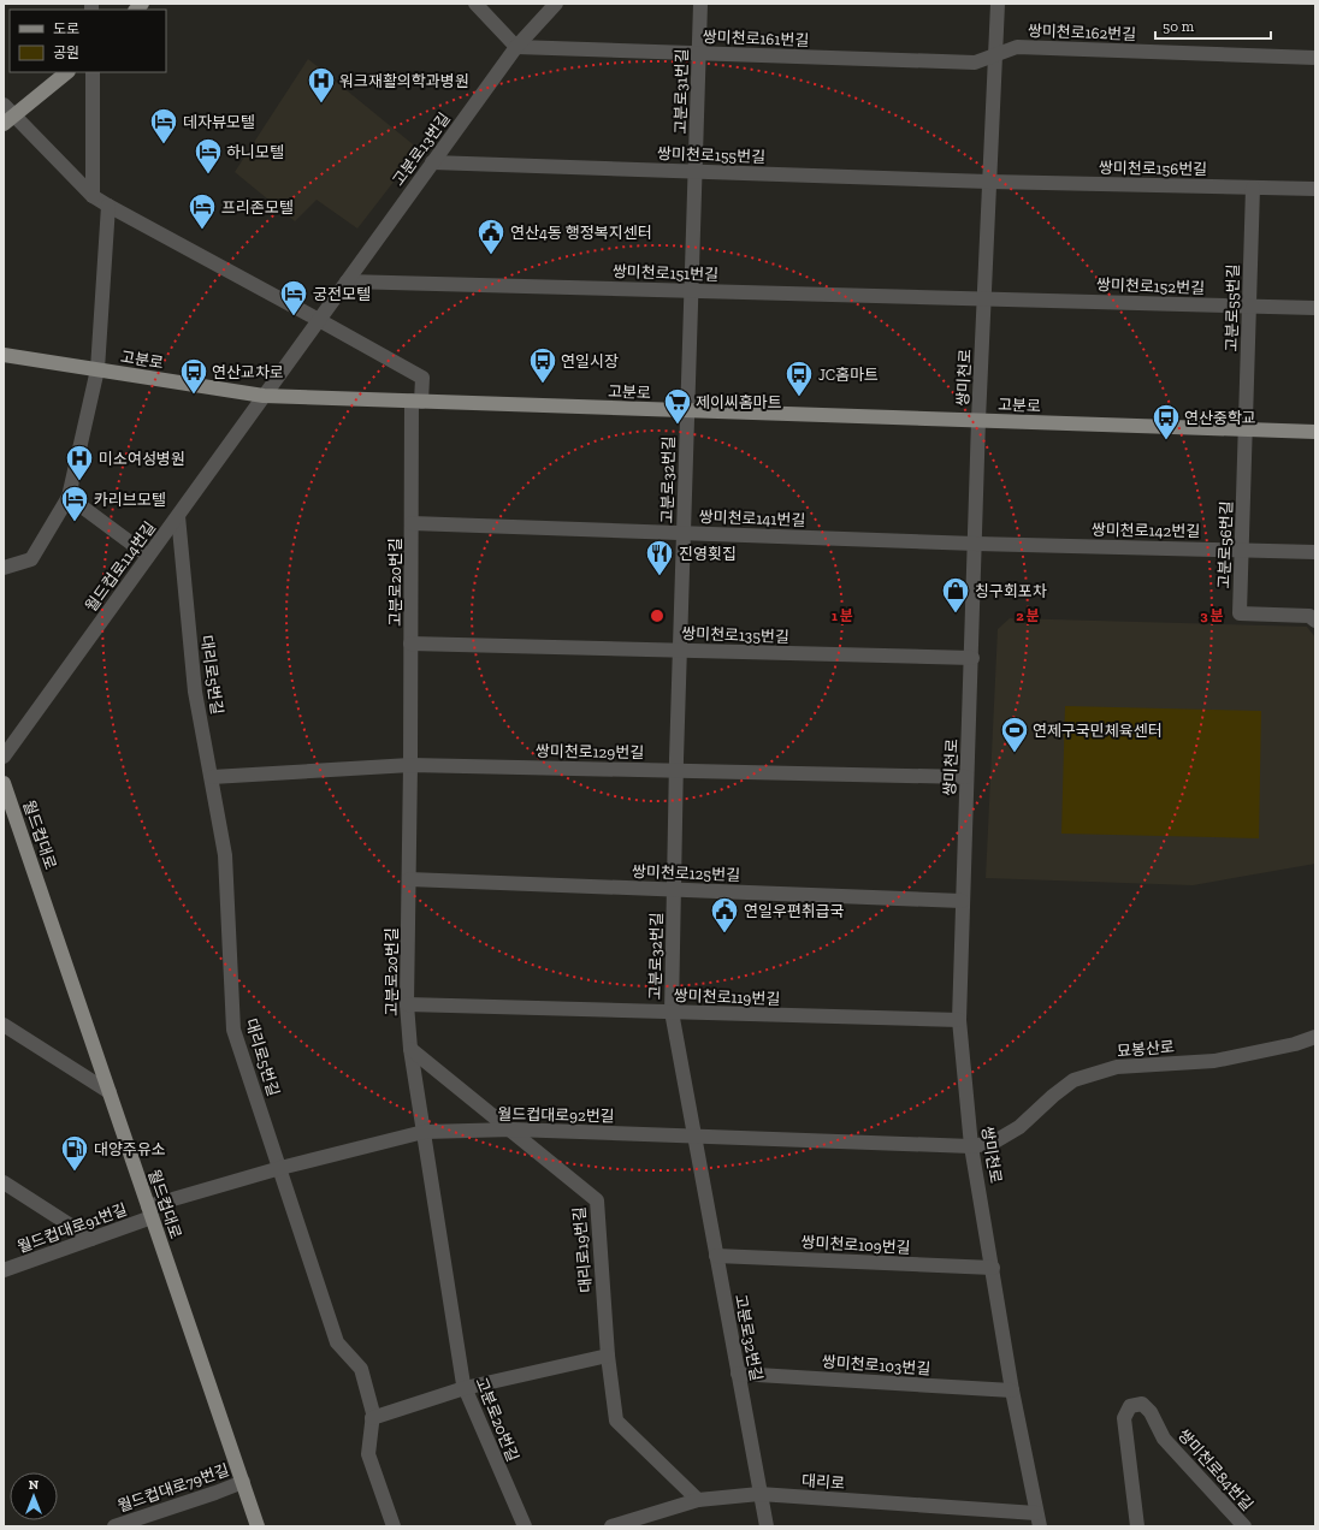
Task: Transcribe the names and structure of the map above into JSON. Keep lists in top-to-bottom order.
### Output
{
  "streets": {
    "main road": ["고분로", "월드컵대로"],
    "street": [
      "쌍미천로162번길",
      "쌍미천로161번길",
      "고분로31번길",
      "고분로13번길",
      "쌍미천로155번길",
      "쌍미천로156번길",
      "쌍미천로151번길",
      "쌍미천로152번길",
      "고분로55번길",
      "쌍미천로",
      "고분로32번길",
      "쌍미천로141번길",
      "쌍미천로142번길",
      "고분로56번길",
      "월드컵로114번길",
      "고분로20번길",
      "쌍미천로135번길",
      "대리로5번길",
      "쌍미천로129번길",
      "쌍미천로125번길",
      "쌍미천로119번길",
      "묘봉산로",
      "월드컵대로92번길",
      "월드컵대로91번길",
      "쌍미천로109번길",
      "대리로19번길",
      "쌍미천로103번길",
      "쌍미천로84번길",
      "대리로",
      "월드컵대로79번길"
    ]
  },
  "crossings": [
    ["쌍미천로162번길", "쌍미천로161번길"],
    ["쌍미천로162번길", "쌍미천로"],
    ["쌍미천로161번길", "고분로31번길"],
    ["쌍미천로161번길", "고분로13번길"],
    ["쌍미천로161번길", "쌍미천로"],
    ["고분로31번길", "쌍미천로155번길"],
    ["고분로31번길", "쌍미천로151번길"],
    ["고분로31번길", "고분로"],
    ["고분로31번길", "고분로32번길"],
    ["고분로13번길", "쌍미천로155번길"],
    ["고분로13번길", "쌍미천로151번길"],
    ["고분로13번길", "고분로"],
    ["고분로13번길", "월드컵로114번길"],
    ["고분로13번길", "고분로20번길"],
    ["쌍미천로155번길", "쌍미천로156번길"],
    ["쌍미천로155번길", "쌍미천로"],
    ["쌍미천로156번길", "고분로55번길"],
    ["쌍미천로156번길", "쌍미천로"],
    ["쌍미천로151번길", "쌍미천로152번길"],
    ["쌍미천로151번길", "쌍미천로"],
    ["쌍미천로152번길", "고분로55번길"],
    ["쌍미천로152번길", "쌍미천로"],
    ["고분로55번길", "고분로"],
    ["고분로55번길", "고분로56번길"],
    ["고분로", "쌍미천로"],
    ["고분로", "고분로32번길"],
    ["고분로", "고분로56번길"],
    ["고분로", "월드컵로114번길"],
    ["고분로", "고분로20번길"],
    ["쌍미천로", "쌍미천로141번길"],
    ["쌍미천로", "쌍미천로142번길"],
    ["쌍미천로", "쌍미천로135번길"],
    ["쌍미천로", "쌍미천로129번길"],
    ["쌍미천로", "쌍미천로125번길"],
    ["쌍미천로", "쌍미천로119번길"],
    ["쌍미천로", "묘봉산로"],
    ["쌍미천로", "월드컵대로92번길"],
    ["쌍미천로", "쌍미천로109번길"],
    ["쌍미천로", "쌍미천로103번길"],
    ["쌍미천로", "대리로"],
    ["고분로32번길", "쌍미천로141번길"],
    ["고분로32번길", "쌍미천로135번길"],
    ["고분로32번길", "쌍미천로129번길"],
    ["고분로32번길", "쌍미천로125번길"],
    ["고분로32번길", "쌍미천로119번길"],
    ["고분로32번길", "월드컵대로92번길"],
    ["고분로32번길", "쌍미천로109번길"],
    ["고분로32번길", "쌍미천로103번길"],
    ["고분로32번길", "대리로"],
    ["쌍미천로141번길", "쌍미천로142번길"],
    ["쌍미천로141번길", "고분로20번길"],
    ["쌍미천로142번길", "고분로56번길"],
    ["월드컵로114번길", "대리로5번길"],
    ["고분로20번길", "쌍미천로135번길"],
    ["고분로20번길", "쌍미천로129번길"],
    ["고분로20번길", "쌍미천로125번길"],
    ["고분로20번길", "쌍미천로119번길"],
    ["고분로20번길", "월드컵대로92번길"],
    ["고분로20번길", "대리로19번길"],
    ["대리로5번길", "쌍미천로129번길"],
    ["대리로5번길", "월드컵대로92번길"],
    ["월드컵대로", "월드컵대로92번길"],
    ["월드컵대로", "월드컵대로91번길"],
    ["월드컵대로", "월드컵대로79번길"],
    ["묘봉산로", "월드컵대로92번길"],
    ["월드컵대로92번길", "월드컵대로91번길"],
    ["월드컵대로92번길", "대리로19번길"],
    ["대리로19번길", "대리로"]
  ],
  "places": {
    "hospital": ["워크재활의학과병원", "미소여성병원"],
    "hotel": [
      "데자뷰모텔",
      "하니모텔",
      "프리존모텔",
      "궁전모텔",
      "카리브모텔"
    ],
    "public building": ["연산4동 행정복지센터", "연일우편취급국"],
    "bus stop": [
      "연일시장",
      "연산교차로",
      "JC홈마트",
      "연산중학교"
    ],
    "supermarket": ["제이씨홈마트"],
    "restaurant": ["진영횟집"],
    "shop": ["칭구회포차"],
    "sports": ["연제구국민체육센터"],
    "fuel station": ["대양주유소"]
  },
  "legend": ["도로", "공원"],
  "scale_bar": "50 m",
  "north": "top",
  "rings": ["1 분", "2 분", "3 분"]
}
